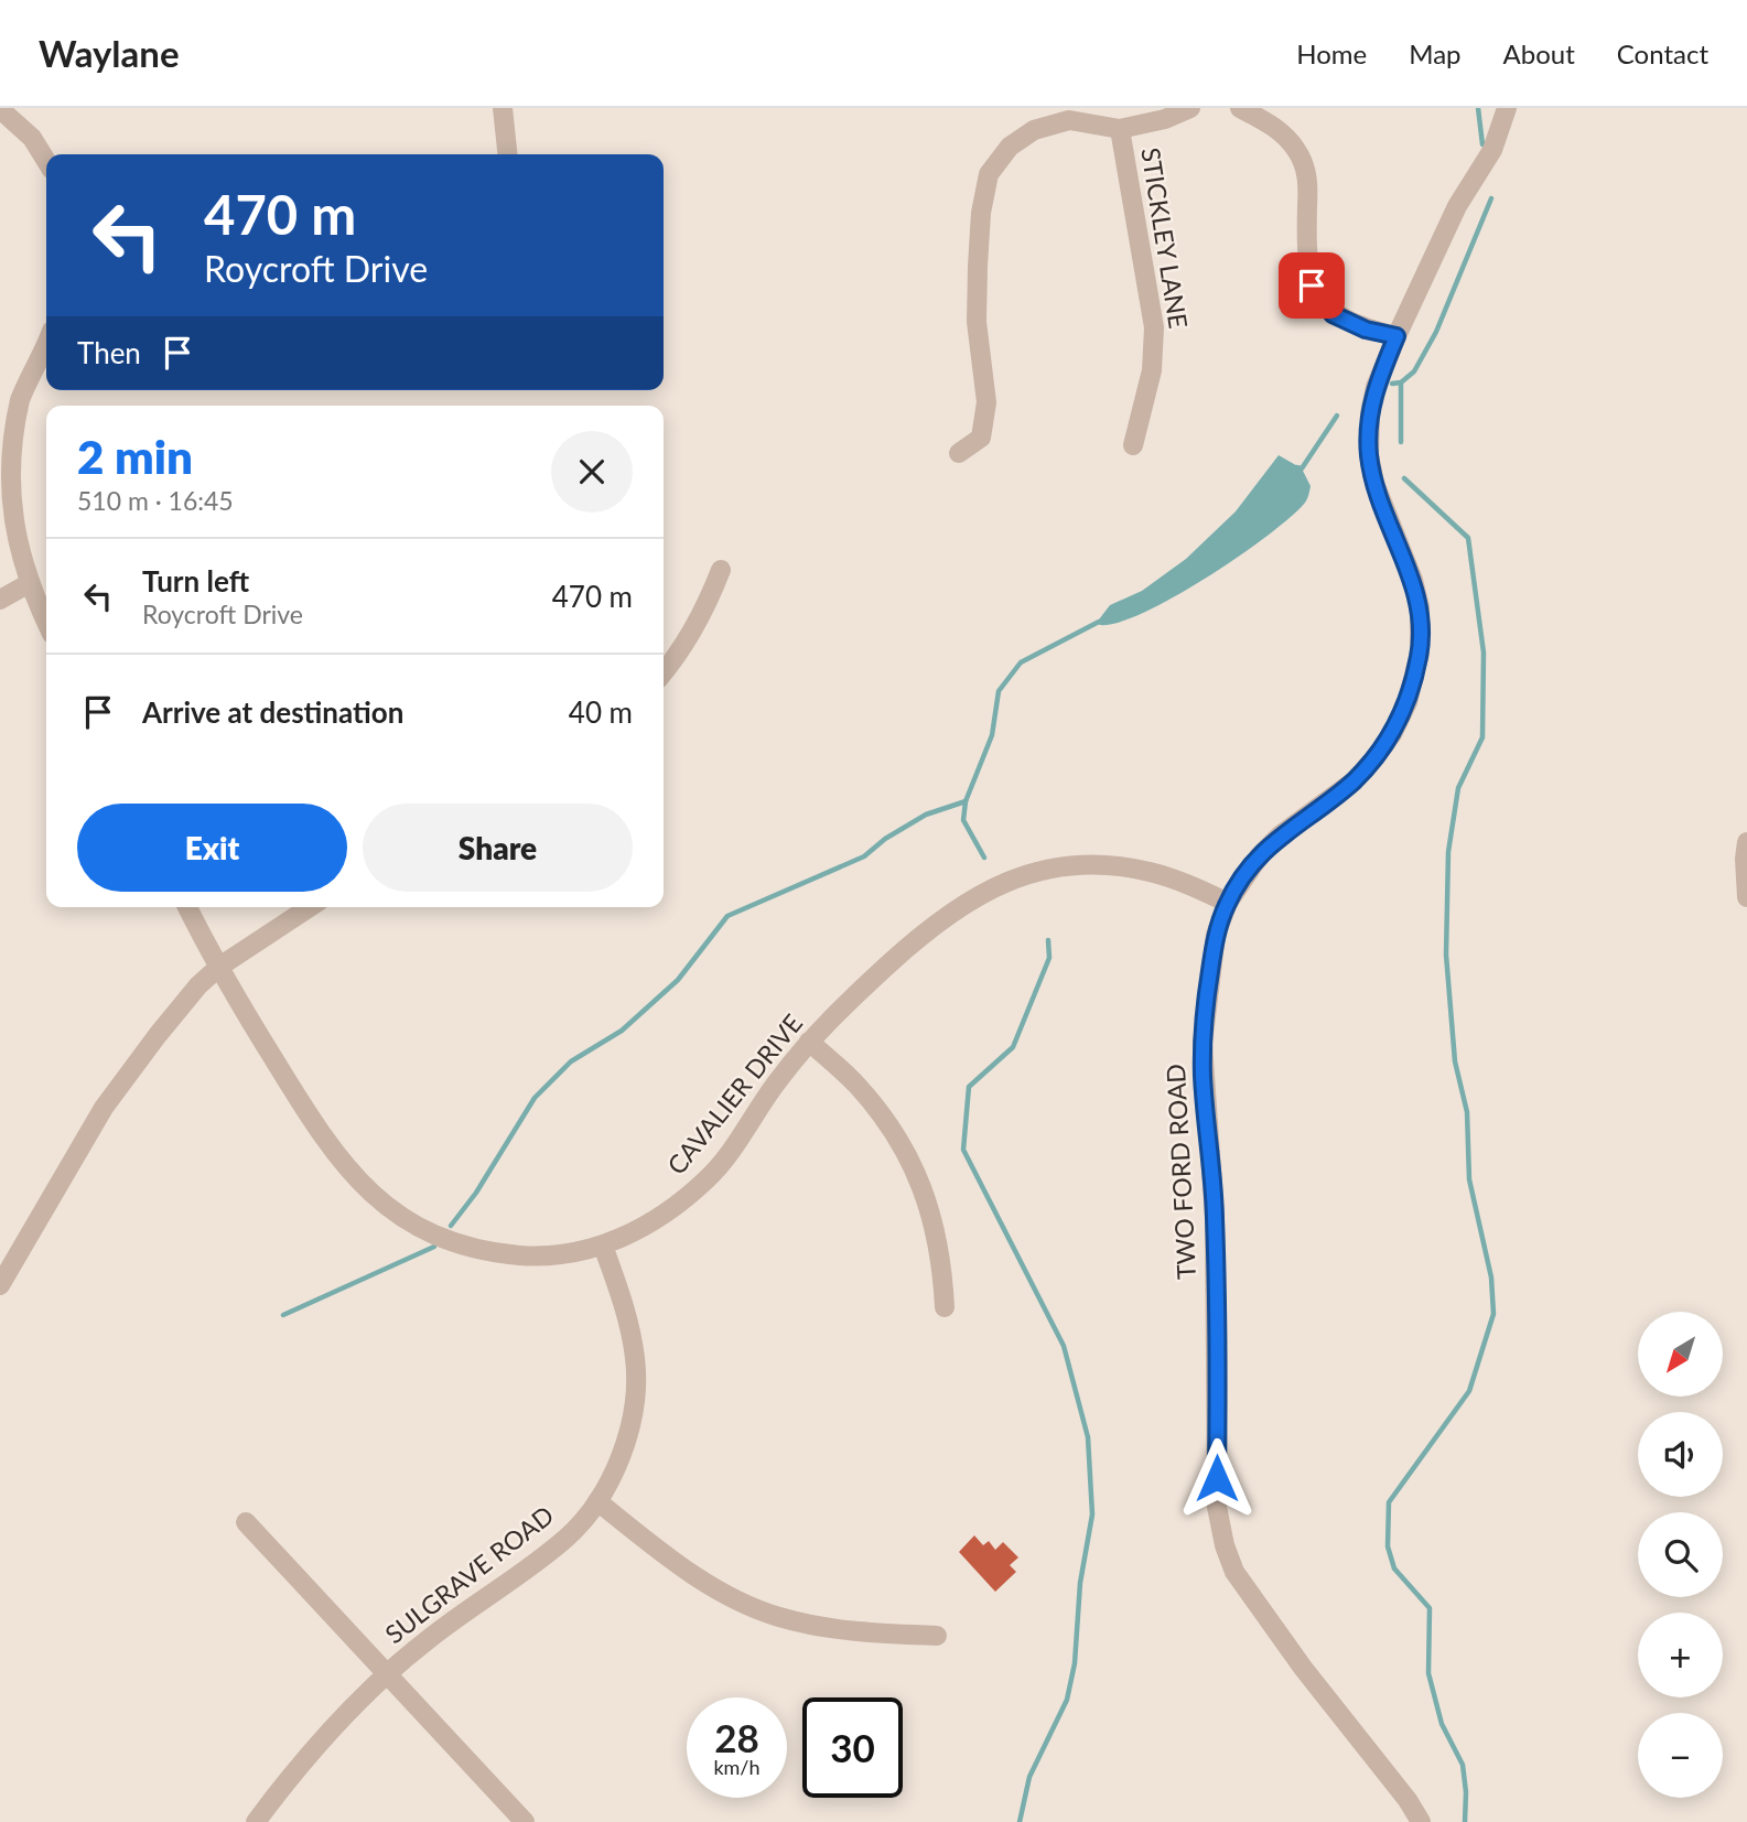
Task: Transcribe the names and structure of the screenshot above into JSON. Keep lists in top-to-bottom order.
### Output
{
  "streets": {
    "street": [
      "STICKLEY LANE",
      "CAVALIER DRIVE",
      "TWO FORD ROAD",
      "SULGRAVE ROAD"
    ]
  },
  "crossings": [
    ["CAVALIER DRIVE", "TWO FORD ROAD"],
    ["CAVALIER DRIVE", "SULGRAVE ROAD"]
  ],
  "north": "bottom left",
  "page": {
    "header": "Waylane",
    "nav": [
      "Home",
      "Map",
      "About",
      "Contact"
    ],
    "turn": ["470 m", "Roycroft Drive"],
    "then": "Then",
    "heading": ["2 min", "510 m · 16:45"],
    "list": [
      {
        "name": "Turn left",
        "note": "Roycroft Drive",
        "value": "470 m"
      },
      {
        "name": "Arrive at destination",
        "value": "40 m"
      }
    ],
    "buttons": ["Exit", "Share"],
    "map_buttons": ["+", "−"],
    "speed": "28 km/h",
    "limit": "30"
  }
}
